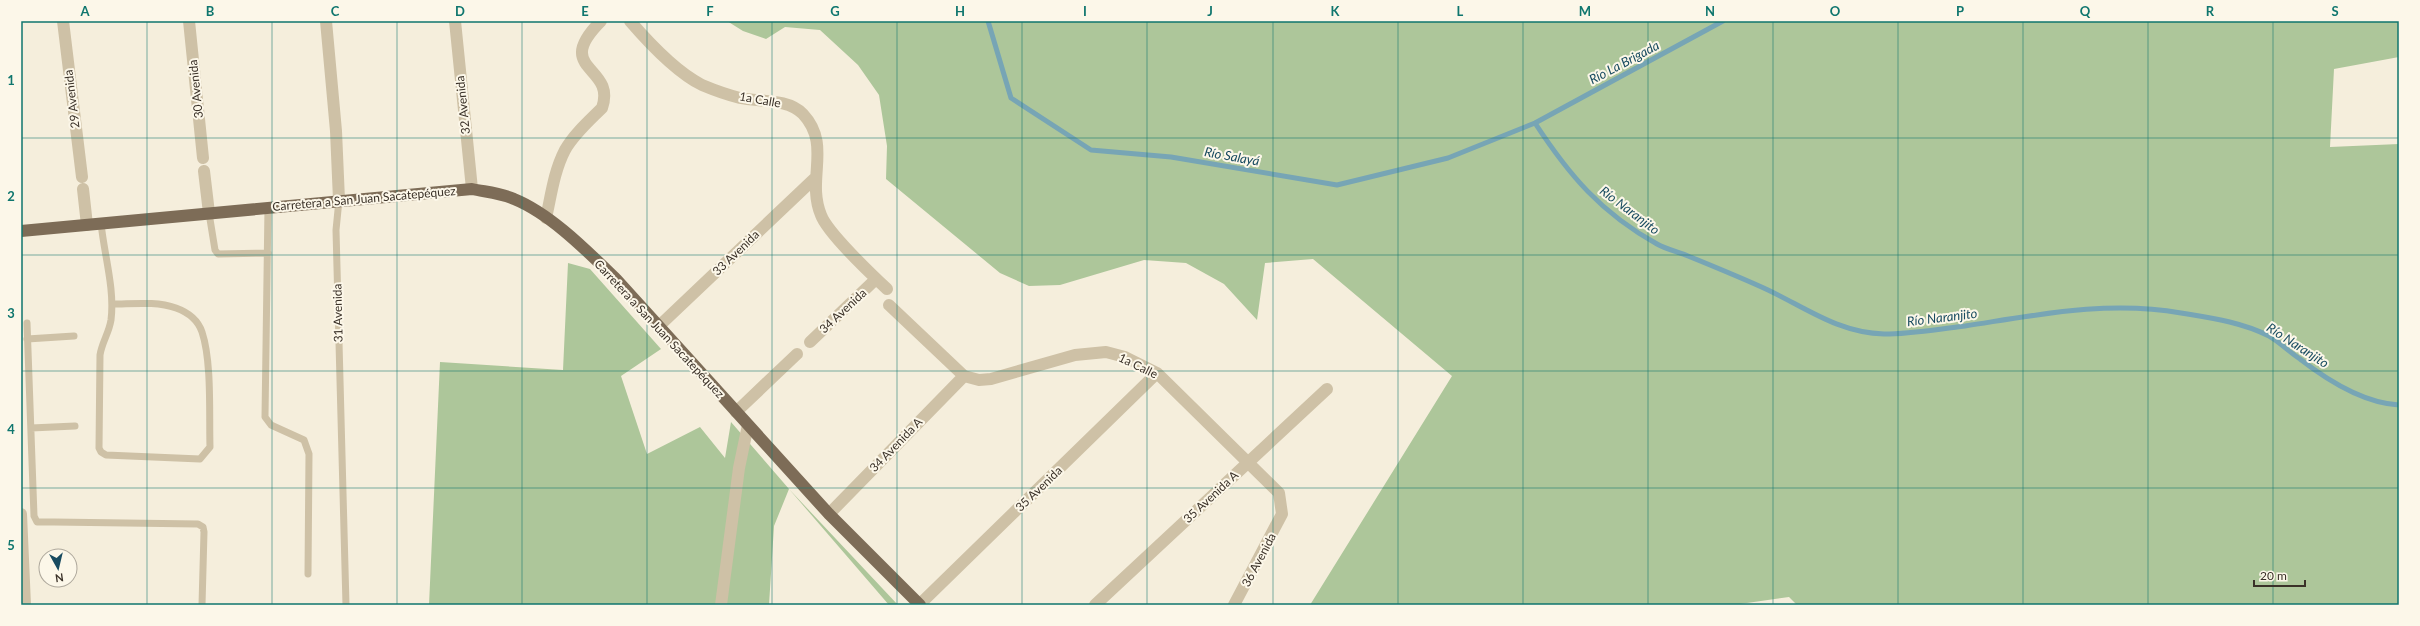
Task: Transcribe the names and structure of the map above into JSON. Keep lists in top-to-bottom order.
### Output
{
  "streets": {
    "main road": ["Carretera a San Juan Sacatepéquez"],
    "street": [
      "30 Avenida",
      "29 Avenida",
      "1a Calle",
      "32 Avenida",
      "33 Avenida",
      "34 Avenida",
      "31 Avenida",
      "34 Avenida A",
      "35 Avenida",
      "35 Avenida A",
      "36 Avenida"
    ]
  },
  "crossings": [
    ["1a Calle", "33 Avenida"],
    ["1a Calle", "34 Avenida"],
    ["1a Calle", "34 Avenida A"],
    ["1a Calle", "35 Avenida"],
    ["1a Calle", "35 Avenida A"],
    ["1a Calle", "36 Avenida"],
    ["32 Avenida", "Carretera a San Juan Sacatepéquez"],
    ["Carretera a San Juan Sacatepéquez", "33 Avenida"],
    ["Carretera a San Juan Sacatepéquez", "31 Avenida"],
    ["Carretera a San Juan Sacatepéquez", "34 Avenida A"],
    ["Carretera a San Juan Sacatepéquez", "35 Avenida"]
  ],
  "water": ["Río La Brigada", "Río Salayá", "Río Naranjito"],
  "scale_bar": "20 m",
  "north": "bottom",
  "grid": {
    "columns": [
      "A",
      "B",
      "C",
      "D",
      "E",
      "F",
      "G",
      "H",
      "I",
      "J",
      "K",
      "L",
      "M",
      "N",
      "O",
      "P",
      "Q",
      "R",
      "S"
    ],
    "rows": [
      "1",
      "2",
      "3",
      "4",
      "5"
    ]
  }
}
